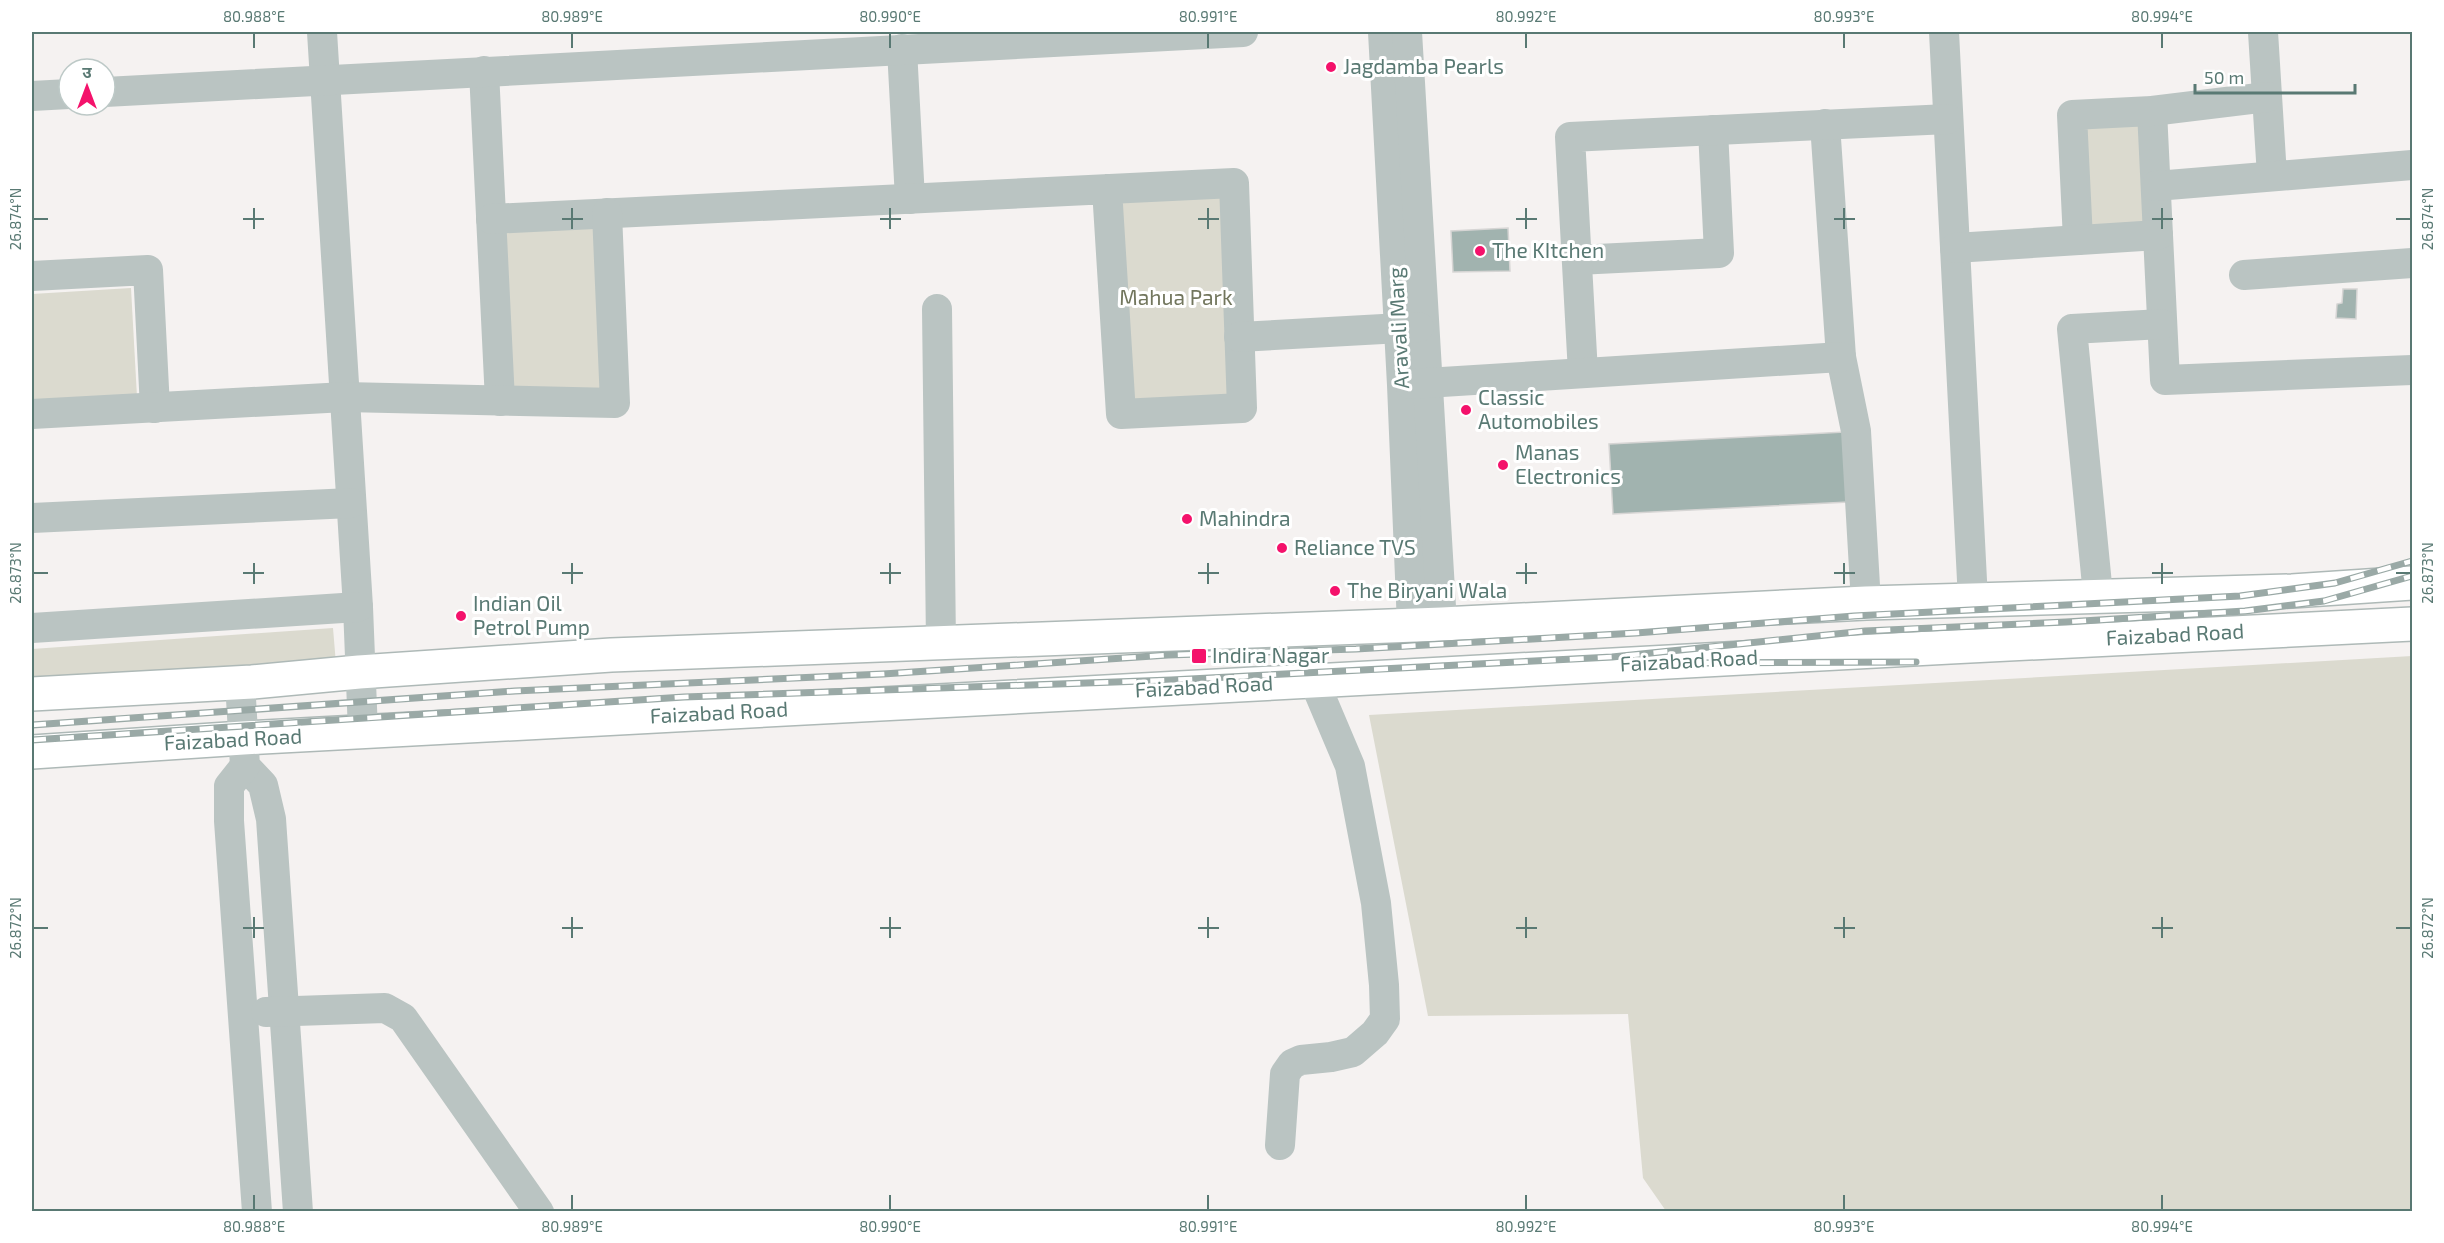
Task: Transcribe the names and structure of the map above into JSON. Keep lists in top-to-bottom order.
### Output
{
  "streets": {
    "main road": ["Faizabad Road"],
    "street": ["Aravali Marg"]
  },
  "crossings": [
    ["Aravali Marg", "Faizabad Road"]
  ],
  "parks": ["Mahua Park"],
  "places": {
    "other": [
      "Jagdamba Pearls",
      "The KItchen",
      "Classic Automobiles",
      "Manas Electronics",
      "Mahindra",
      "Reliance TVS",
      "The Biryani Wala",
      "Indian Oil Petrol Pump"
    ],
    "transit": ["Indira Nagar"]
  },
  "scale_bar": "50 m",
  "north": "top",
  "coordinates": [
    "80.988°E",
    "80.989°E",
    "80.990°E",
    "80.991°E",
    "80.992°E",
    "80.993°E",
    "80.994°E",
    "26.874°N",
    "26.873°N",
    "26.872°N"
  ]
}
